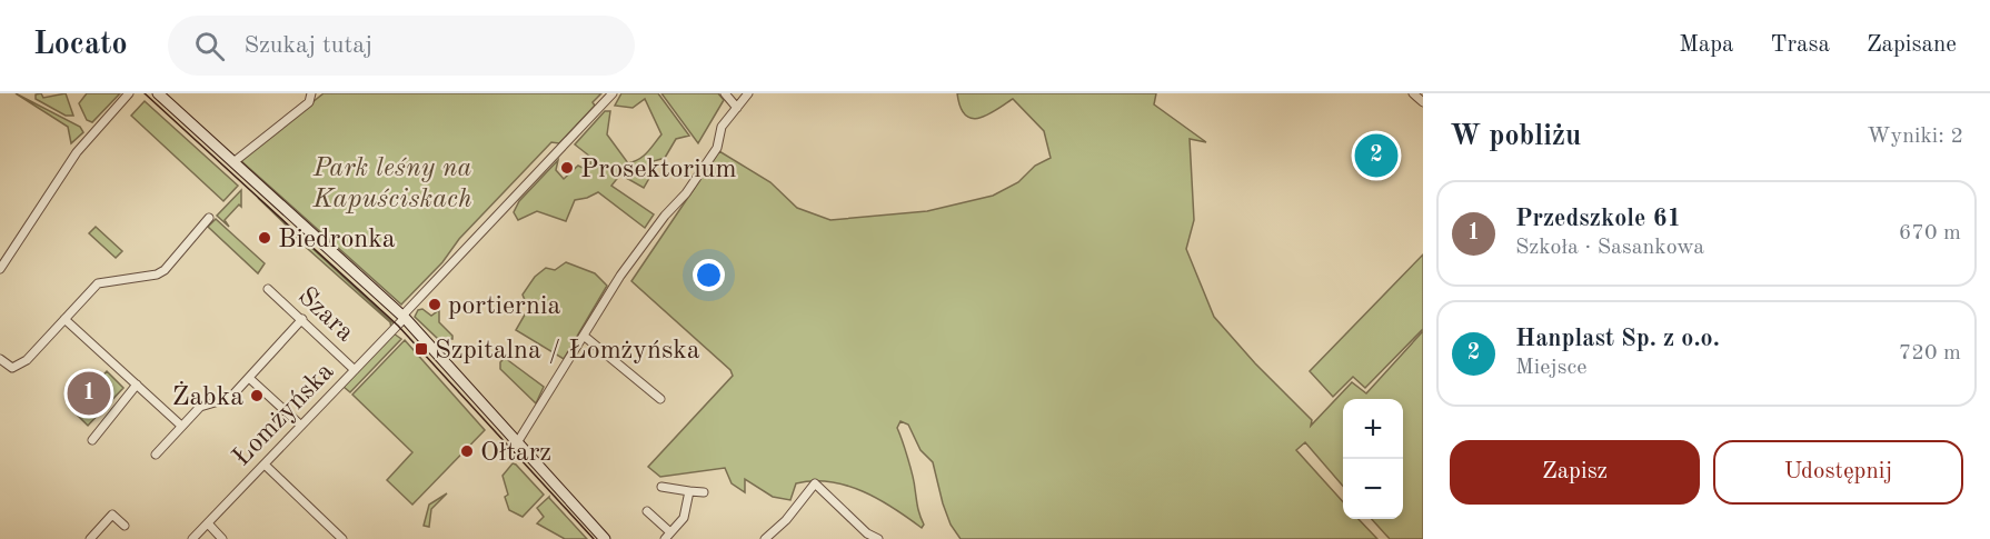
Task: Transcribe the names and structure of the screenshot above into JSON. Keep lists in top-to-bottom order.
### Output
{
  "streets": {
    "street": ["Szara", "Łomżyńska"]
  },
  "crossings": [
    ["Szara", "Łomżyńska"]
  ],
  "parks": ["Park leśny na Kapuściskach"],
  "places": {
    "other": [
      "Prosektorium",
      "Biedronka",
      "portiernia",
      "Żabka",
      "Ołtarz"
    ],
    "transit": ["Szpitalna / Łomżyńska"]
  },
  "page": {
    "header": "Locato",
    "search": "Szukaj tutaj",
    "nav": ["Mapa", "Trasa", "Zapisane"],
    "heading": ["W pobliżu", "Wyniki: 2"],
    "pins": ["2", "1"],
    "list": [
      {
        "mark": "1",
        "name": "Przedszkole 61",
        "note": "Szkoła · Sasankowa",
        "value": "670 m"
      },
      {
        "mark": "2",
        "name": "Hanplast Sp. z o.o.",
        "note": "Miejsce",
        "value": "720 m"
      }
    ],
    "map_buttons": ["+", "−"],
    "buttons": ["Zapisz", "Udostępnij"]
  }
}
